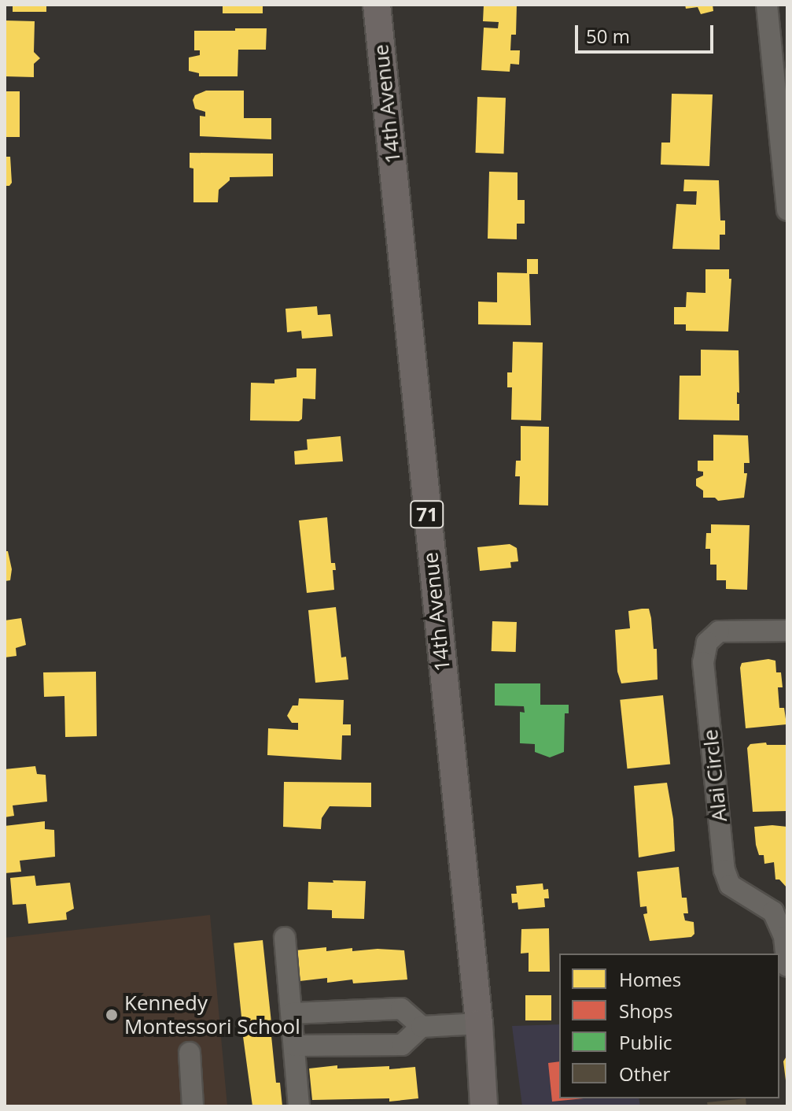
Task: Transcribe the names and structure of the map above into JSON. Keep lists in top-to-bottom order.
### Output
{
  "streets": {
    "main road": ["14th Avenue", "71"],
    "street": ["Alai Circle"]
  },
  "places": ["Kennedy Montessori School"],
  "legend": [
    "Homes",
    "Shops",
    "Public",
    "Other"
  ],
  "scale_bar": "50 m"
}
